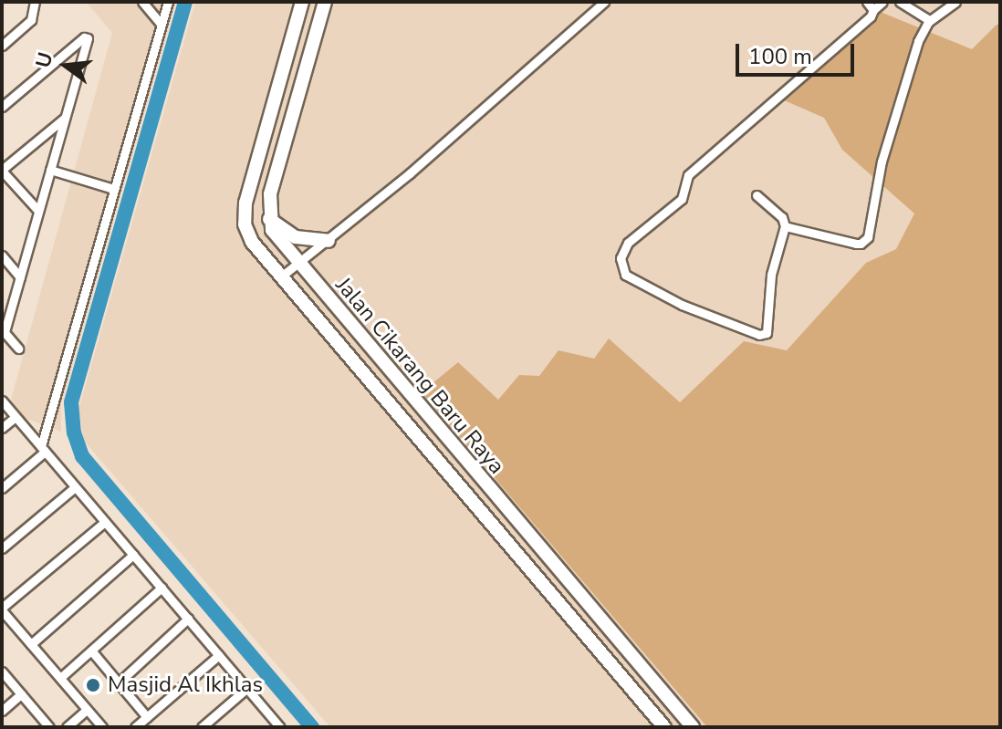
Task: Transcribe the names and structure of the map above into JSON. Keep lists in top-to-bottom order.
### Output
{
  "streets": {
    "main road": ["Jalan Cikarang Baru Raya"]
  },
  "places": ["Masjid Al Ikhlas"],
  "scale_bar": "100 m",
  "north": "left"
}
